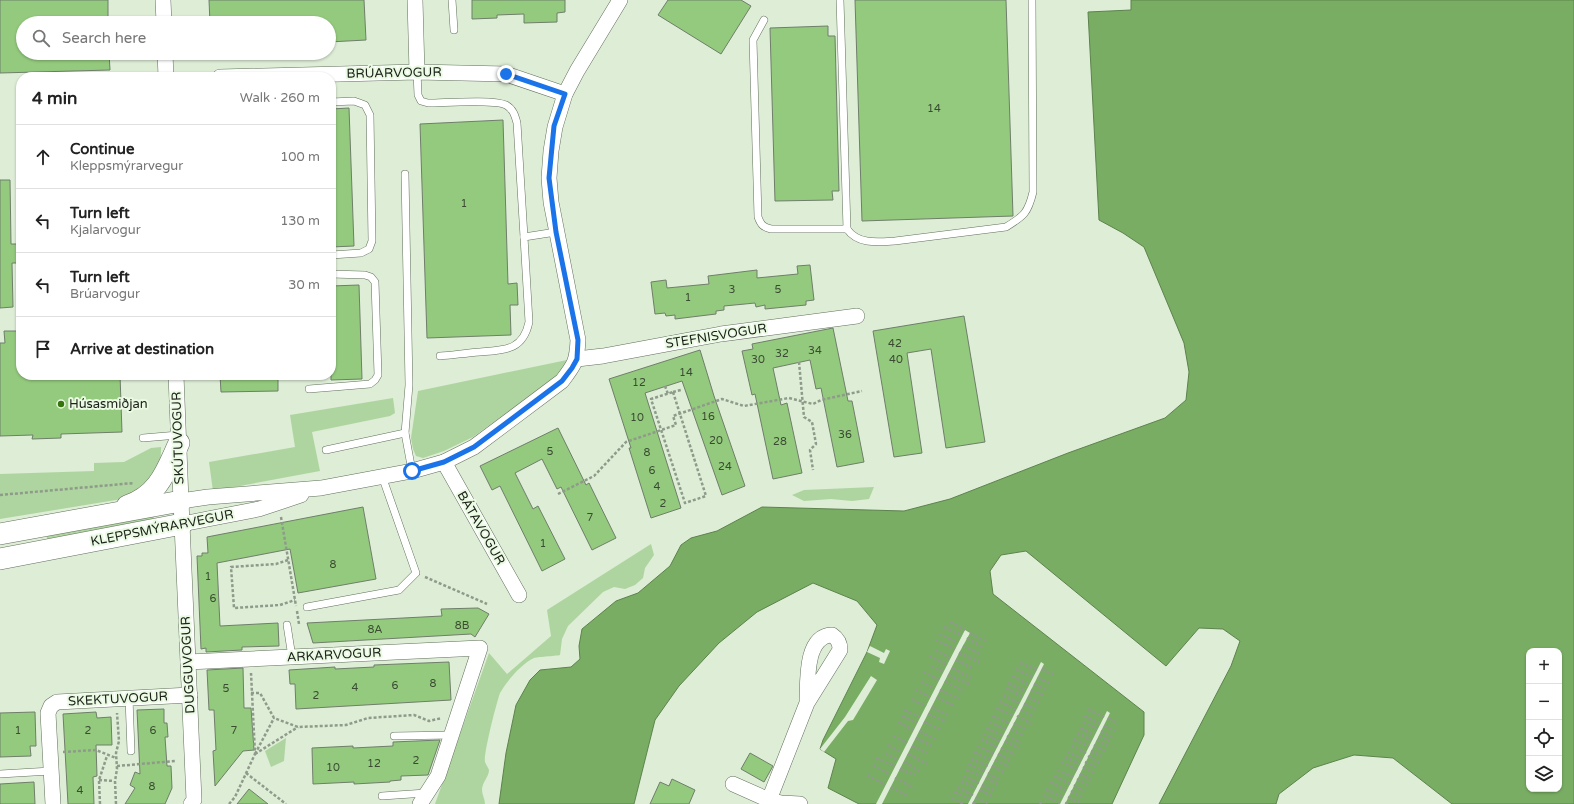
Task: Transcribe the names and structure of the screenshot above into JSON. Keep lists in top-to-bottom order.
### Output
{
  "streets": {
    "street": [
      "BRÚARVOGUR",
      "STEFNISVOGUR",
      "SKÚTUVOGUR",
      "KLEPPSMÝRARVEGUR",
      "BÁTAVOGUR",
      "ARKARVOGUR",
      "DUGGUVOGUR",
      "SKEKTUVOGUR"
    ]
  },
  "crossings": [
    ["STEFNISVOGUR", "KLEPPSMÝRARVEGUR"],
    ["SKÚTUVOGUR", "KLEPPSMÝRARVEGUR"],
    ["SKÚTUVOGUR", "DUGGUVOGUR"],
    ["KLEPPSMÝRARVEGUR", "BÁTAVOGUR"],
    ["KLEPPSMÝRARVEGUR", "DUGGUVOGUR"],
    ["ARKARVOGUR", "DUGGUVOGUR"],
    ["DUGGUVOGUR", "SKEKTUVOGUR"]
  ],
  "places": ["Húsasmiðjan"],
  "house_numbers": [
    "14",
    "1",
    "3",
    "5",
    "1",
    "42",
    "34",
    "32",
    "30",
    "40",
    "14",
    "12",
    "16",
    "10",
    "36",
    "20",
    "28",
    "5",
    "8",
    "24",
    "6",
    "4",
    "2",
    "7",
    "1",
    "8",
    "1",
    "6",
    "8B",
    "8A",
    "8",
    "6",
    "4",
    "5",
    "2",
    "1",
    "2",
    "6",
    "7",
    "2",
    "12",
    "10",
    "8",
    "4"
  ],
  "page": {
    "search": "Search here",
    "heading": ["4 min", "Walk · 260 m"],
    "list": [
      ["Continue", "Kleppsmýrarvegur", "100 m"],
      ["Turn left", "Kjalarvogur", "130 m"],
      ["Turn left", "Brúarvogur", "30 m"],
      "Arrive at destination"
    ],
    "map_buttons": ["+", "−"]
  }
}
